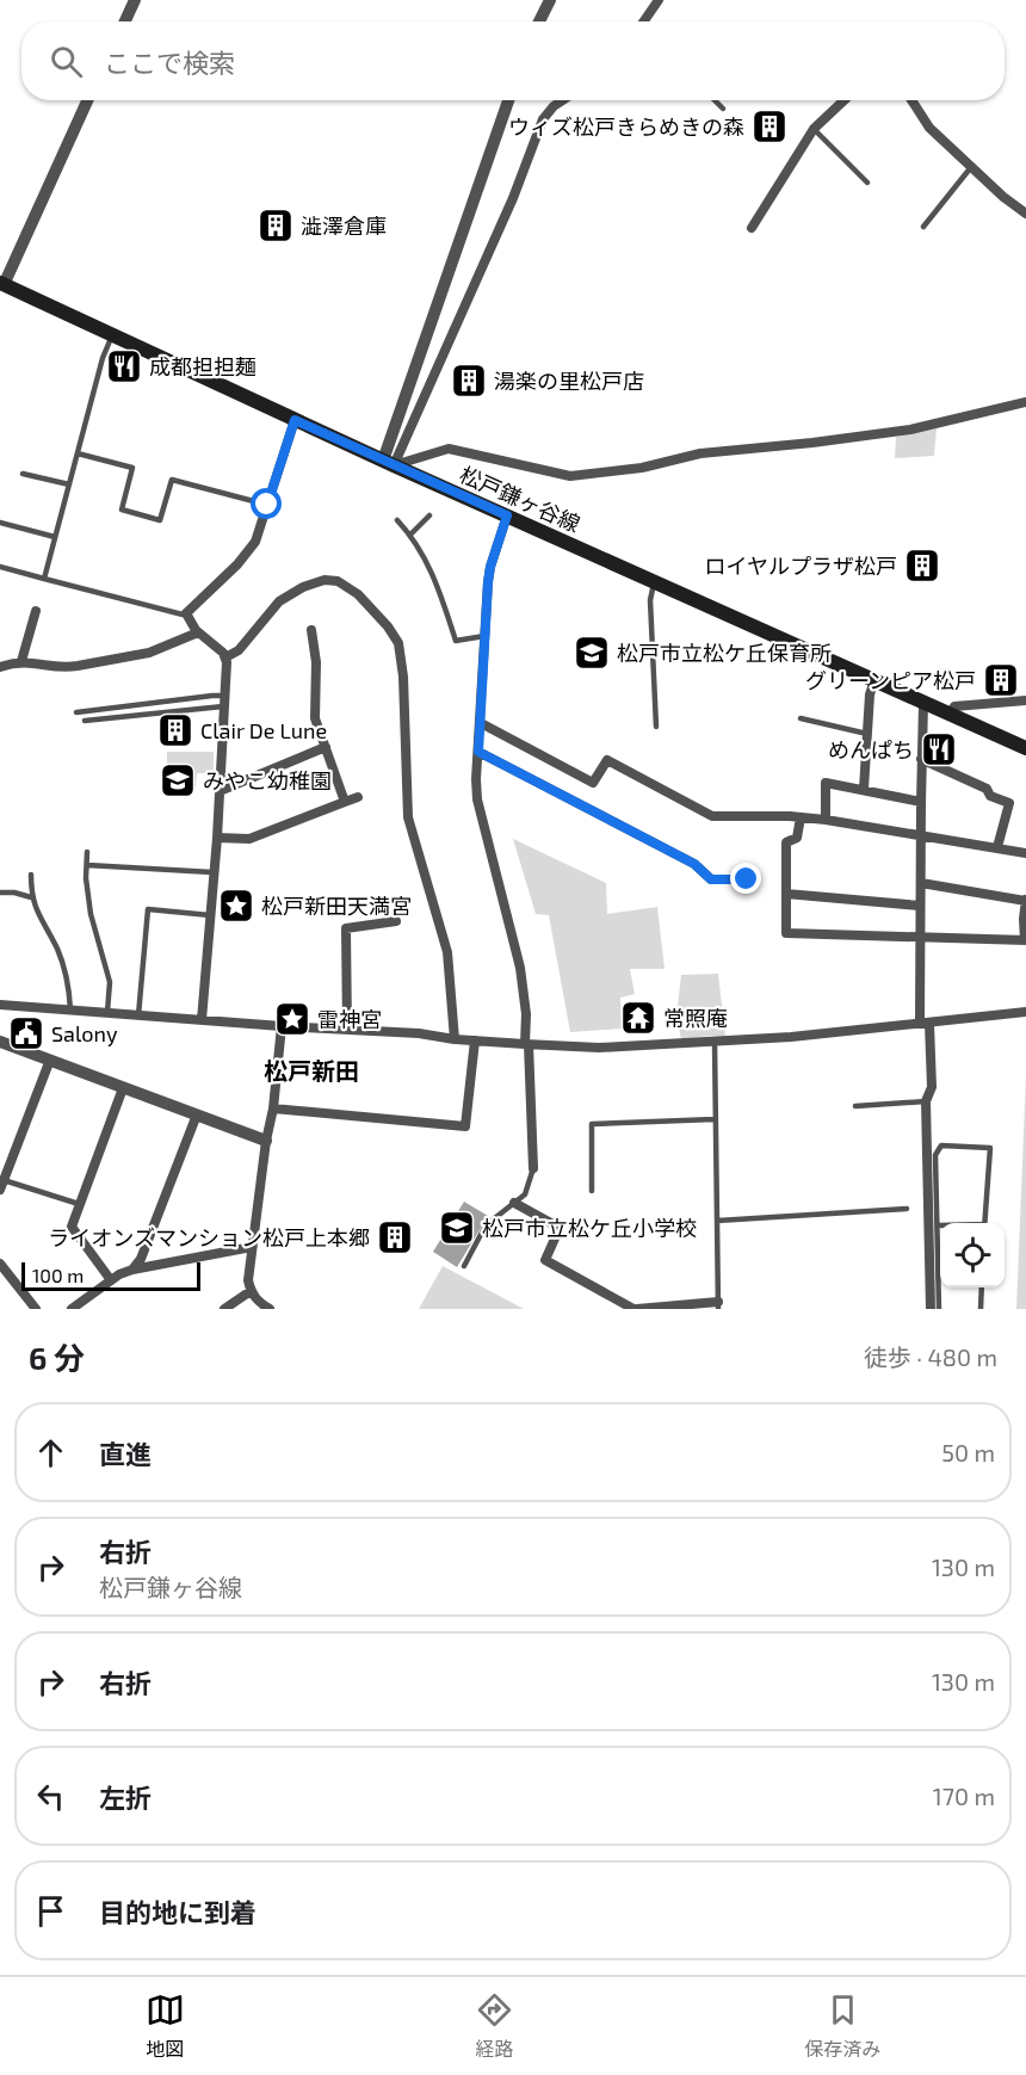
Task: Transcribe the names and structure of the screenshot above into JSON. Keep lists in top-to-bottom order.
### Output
{
  "streets": {
    "main road": ["松戸鎌ヶ谷線"]
  },
  "districts": ["松戸新田"],
  "places": {
    "building": [
      "ウィズ松戸きらめきの森",
      "澁澤倉庫",
      "湯楽の里松戸店",
      "ロイヤルプラザ松戸",
      "グリーンピア松戸",
      "Clair De Lune",
      "ライオンズマンション松戸上本郷"
    ],
    "restaurant": ["成都担担麺", "めんぱち"],
    "school or university": ["松戸市立松ケ丘保育所", "みやこ幼稚園", "松戸市立松ケ丘小学校"],
    "place": ["松戸新田天満宮", "雷神宮"],
    "temple": ["常照庵"],
    "public building": ["Salony"]
  },
  "scale_bar": "100 m",
  "page": {
    "search": "ここで検索",
    "scale": "100 m",
    "heading": ["6 分", "徒歩 · 480 m"],
    "list": [
      ["直進", "50 m"],
      ["右折", "松戸鎌ヶ谷線", "130 m"],
      ["右折", "130 m"],
      ["左折", "170 m"],
      "目的地に到着"
    ],
    "nav": ["地図", "経路", "保存済み"]
  }
}
